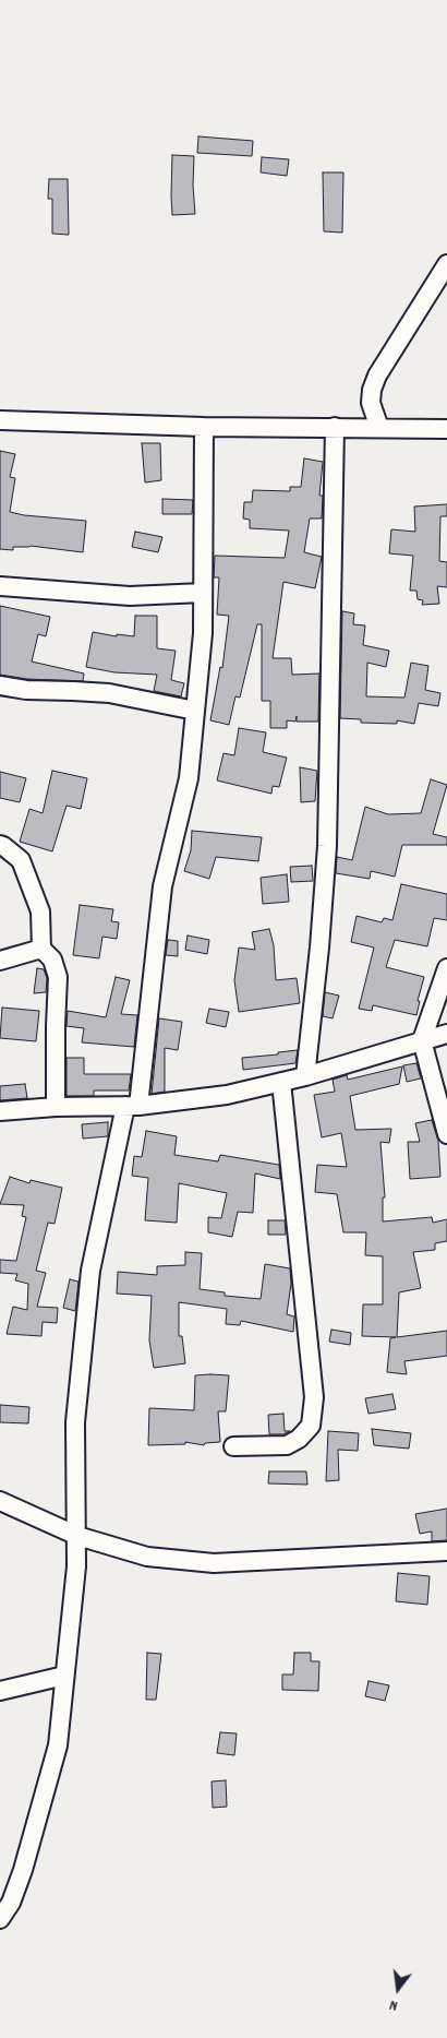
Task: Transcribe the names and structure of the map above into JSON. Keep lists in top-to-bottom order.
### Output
{
  "north": "bottom"
}
